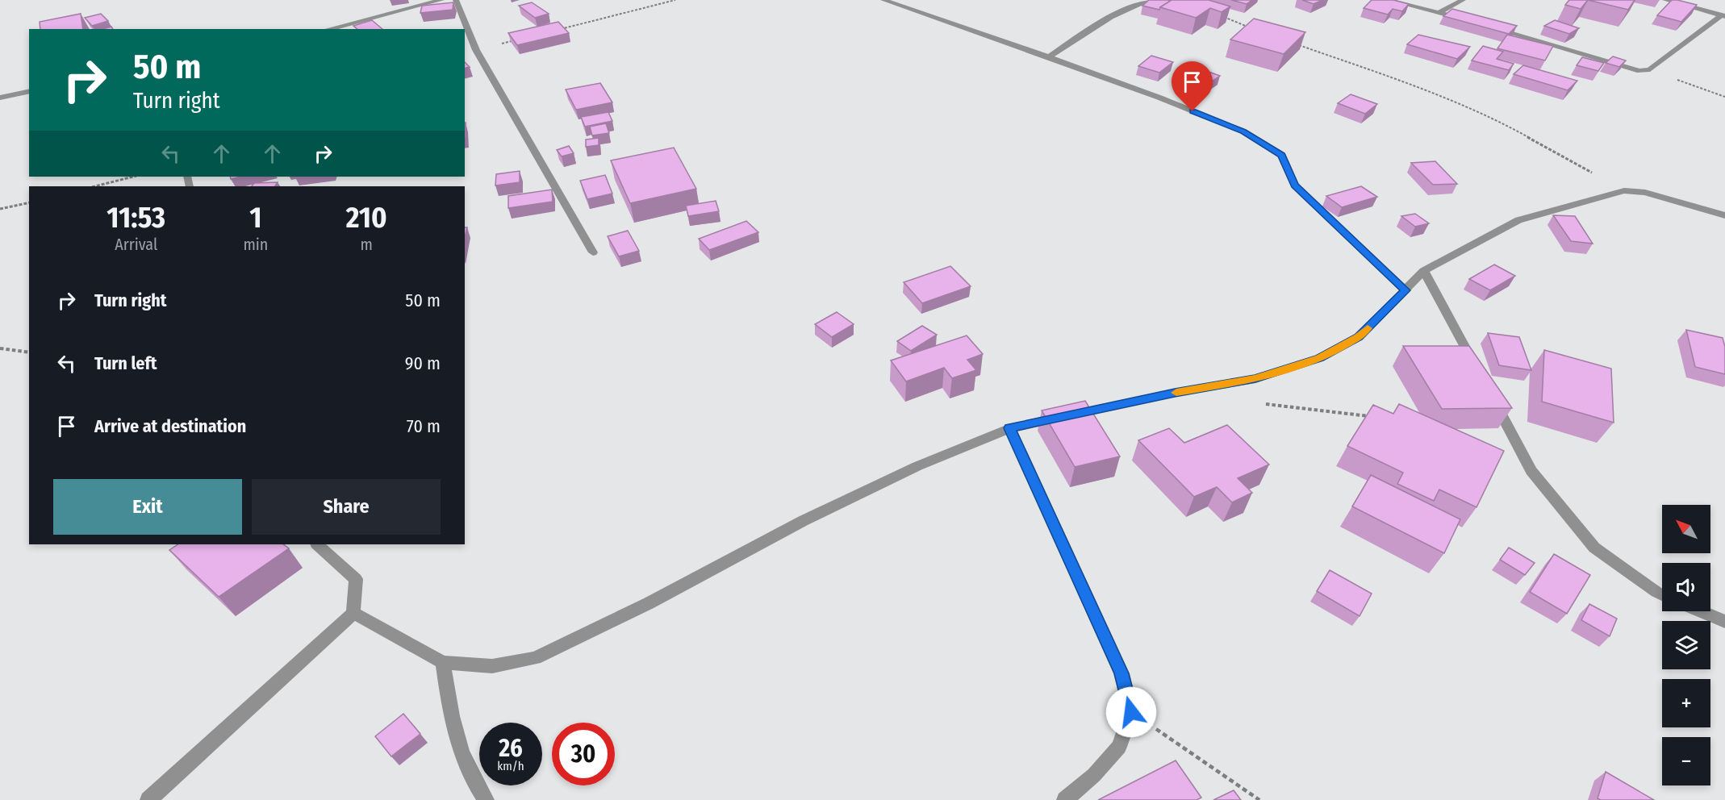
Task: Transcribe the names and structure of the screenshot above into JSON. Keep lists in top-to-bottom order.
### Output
{
  "north": "top left",
  "page": {
    "turn": ["50 m", "Turn right"],
    "eta": [
      "11:53",
      "Arrival",
      "1",
      "min",
      "210",
      "m"
    ],
    "list": [
      {
        "name": "Turn right",
        "value": "50 m"
      },
      {
        "name": "Turn left",
        "value": "90 m"
      },
      {
        "name": "Arrive at destination",
        "value": "70 m"
      }
    ],
    "buttons": ["Exit", "Share"],
    "map_buttons": ["+", "−"],
    "speed": "26 km/h",
    "limit": "30"
  }
}
